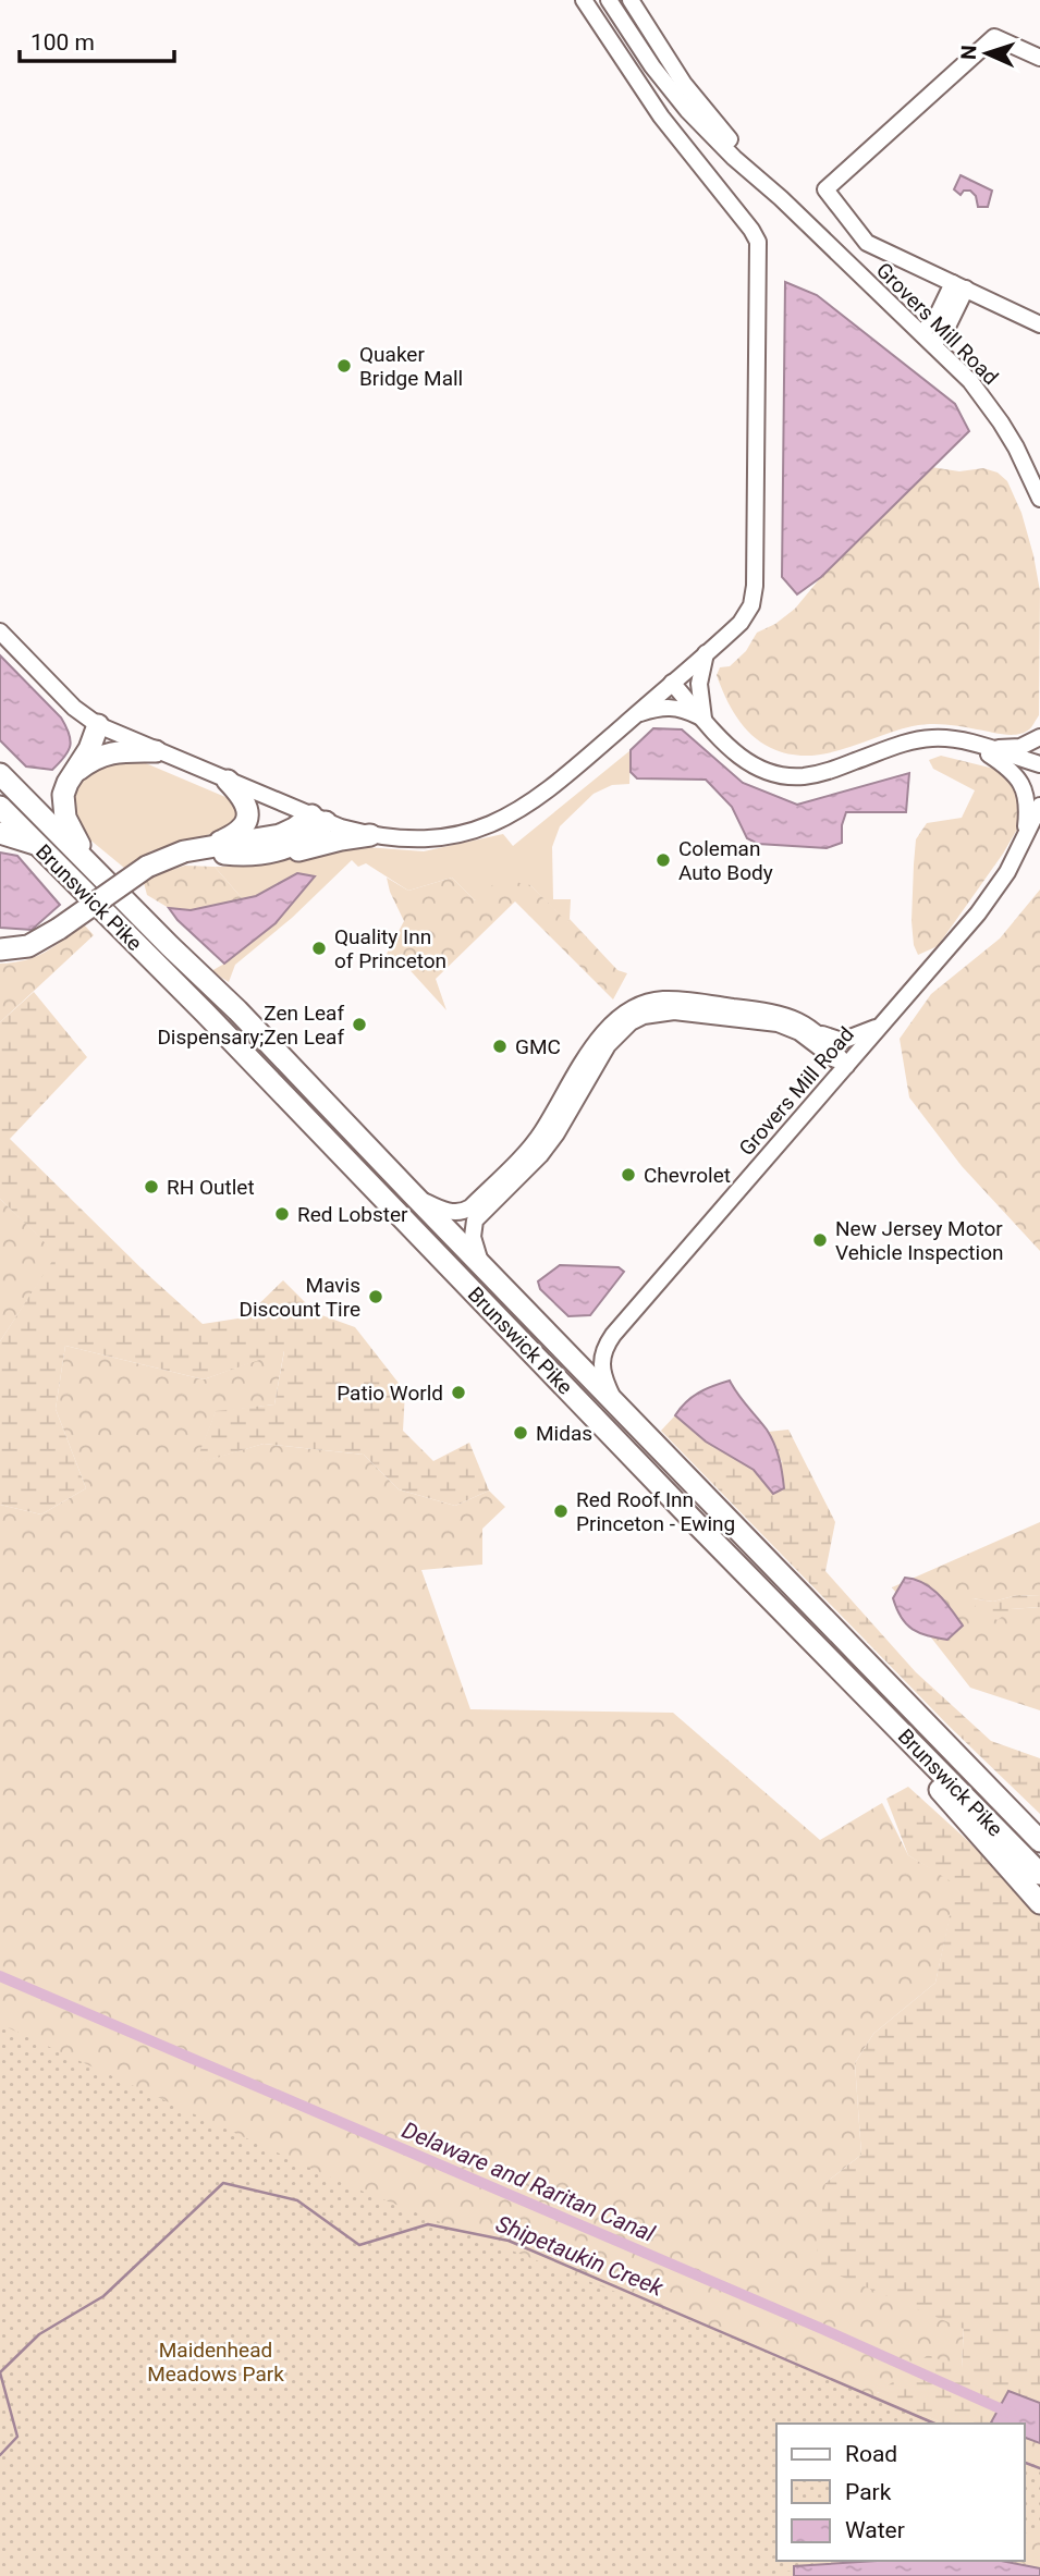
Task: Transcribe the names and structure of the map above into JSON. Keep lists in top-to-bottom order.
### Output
{
  "streets": {
    "highway": ["Brunswick Pike"],
    "street": ["Grovers Mill Road"]
  },
  "crossings": [
    ["Grovers Mill Road", "Brunswick Pike"]
  ],
  "water": ["Delaware and Raritan Canal", "Shipetaukin Creek"],
  "parks": ["Maidenhead Meadows Park"],
  "places": [
    "Quaker Bridge Mall",
    "Coleman Auto Body",
    "Quality Inn of Princeton",
    "Zen Leaf Dispensary;Zen Leaf",
    "GMC",
    "Chevrolet",
    "RH Outlet",
    "Red Lobster",
    "New Jersey Motor Vehicle Inspection",
    "Mavis Discount Tire",
    "Patio World",
    "Midas",
    "Red Roof Inn Princeton - Ewing"
  ],
  "legend": ["Road", "Park", "Water"],
  "scale_bar": "100 m",
  "north": "left"
}
